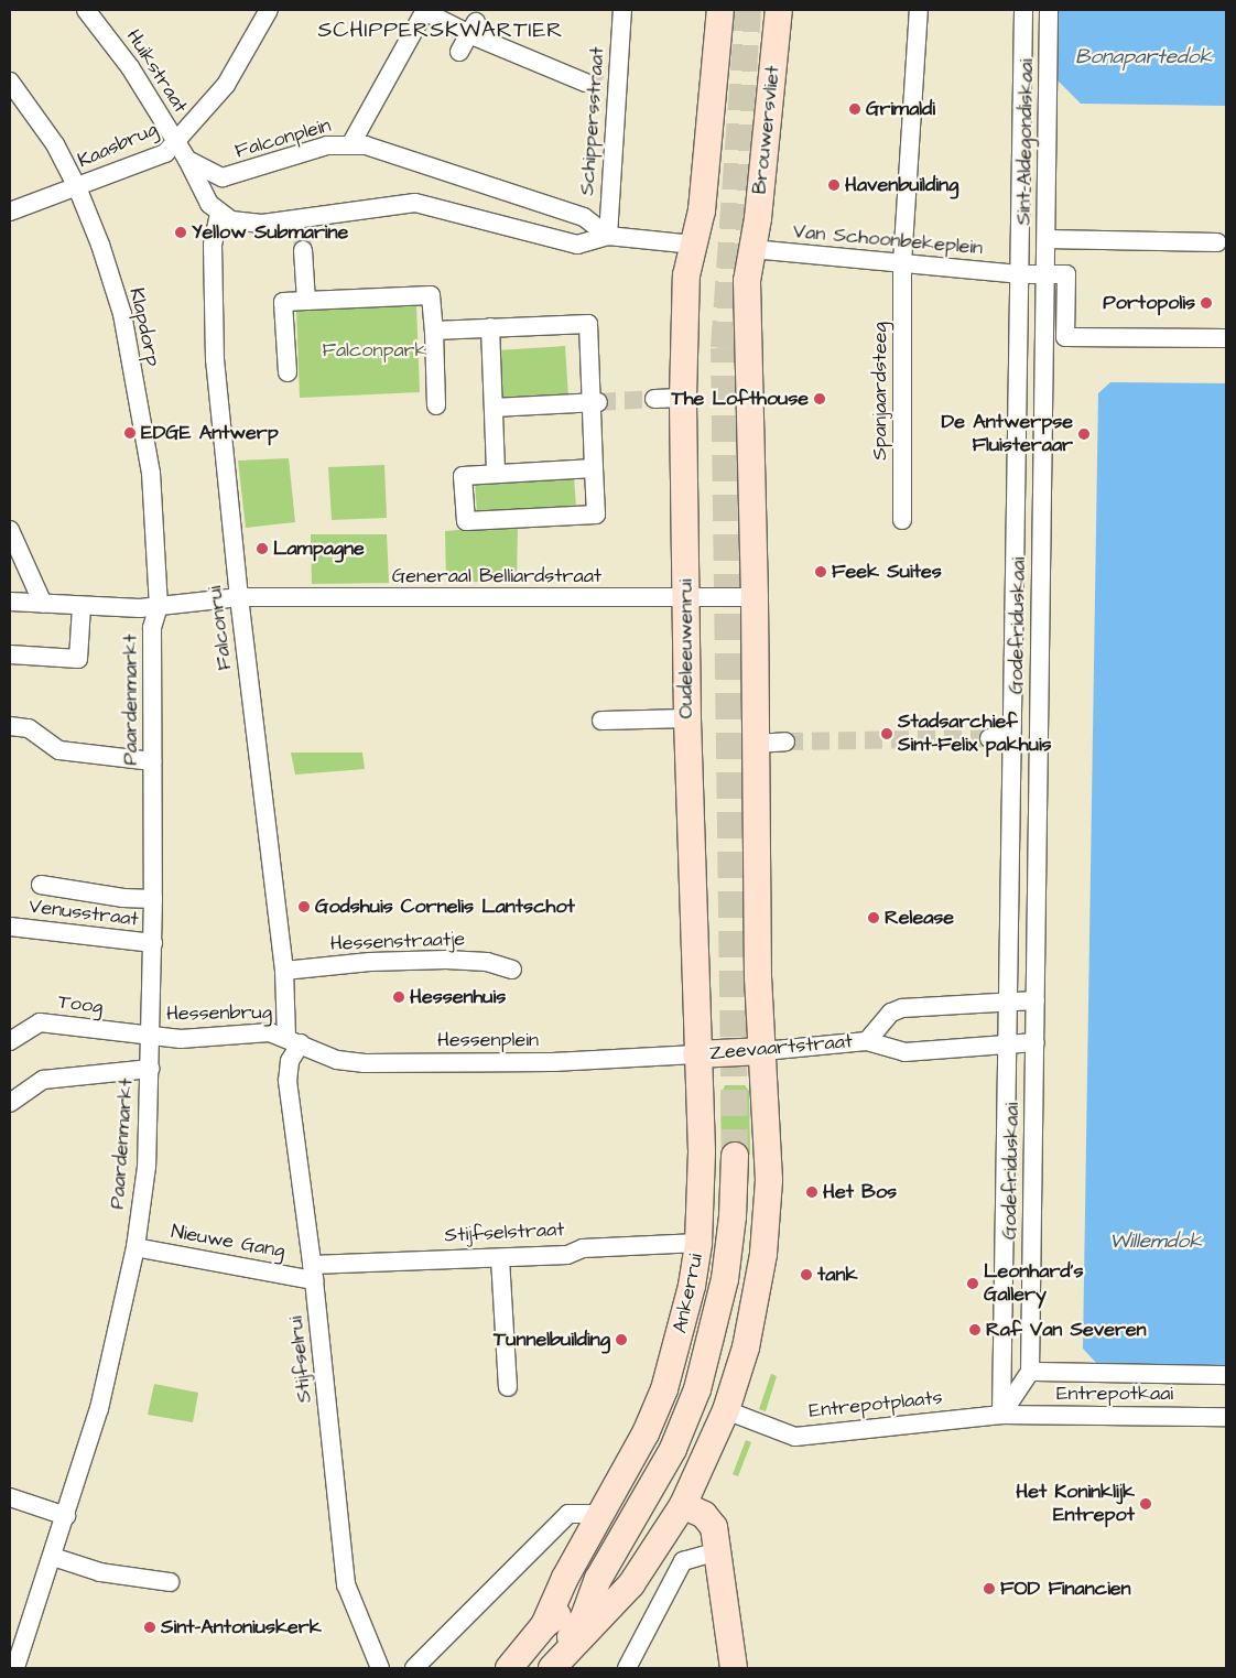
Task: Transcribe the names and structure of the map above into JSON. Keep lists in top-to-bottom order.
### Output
{
  "streets": {
    "street": [
      "Huikstraat",
      "Schippersstraat",
      "Brouwersvliet",
      "Falconplein",
      "Sint-Aldegondiskaai",
      "Kaasbrug",
      "Van Schoonbekeplein",
      "Klapdorp",
      "Spanjaardsteeg",
      "Generaal Belliardstraat",
      "Godefriduskaai",
      "Falconrui",
      "Oudeleeuwenrui",
      "Paardenmarkt",
      "Venusstraat",
      "Hessenstraatje",
      "Toog",
      "Hessenbrug",
      "Hessenplein",
      "Zeevaartstraat",
      "Stijfselstraat",
      "Nieuwe Gang",
      "Ankerrui",
      "Stijfselrui",
      "Entrepotkaai",
      "Entrepotplaats"
    ]
  },
  "crossings": [
    ["Huikstraat", "Falconplein"],
    ["Huikstraat", "Kaasbrug"],
    ["Schippersstraat", "Falconplein"],
    ["Brouwersvliet", "Van Schoonbekeplein"],
    ["Sint-Aldegondiskaai", "Van Schoonbekeplein"],
    ["Sint-Aldegondiskaai", "Godefriduskaai"],
    ["Kaasbrug", "Klapdorp"],
    ["Van Schoonbekeplein", "Spanjaardsteeg"],
    ["Van Schoonbekeplein", "Godefriduskaai"],
    ["Klapdorp", "Generaal Belliardstraat"],
    ["Klapdorp", "Paardenmarkt"],
    ["Generaal Belliardstraat", "Falconrui"],
    ["Generaal Belliardstraat", "Oudeleeuwenrui"],
    ["Generaal Belliardstraat", "Paardenmarkt"],
    ["Godefriduskaai", "Zeevaartstraat"],
    ["Godefriduskaai", "Entrepotkaai"],
    ["Godefriduskaai", "Entrepotplaats"],
    ["Falconrui", "Hessenstraatje"],
    ["Falconrui", "Hessenbrug"],
    ["Falconrui", "Hessenplein"],
    ["Falconrui", "Stijfselrui"],
    ["Oudeleeuwenrui", "Hessenplein"],
    ["Oudeleeuwenrui", "Zeevaartstraat"],
    ["Oudeleeuwenrui", "Ankerrui"],
    ["Paardenmarkt", "Venusstraat"],
    ["Paardenmarkt", "Toog"],
    ["Paardenmarkt", "Hessenbrug"],
    ["Paardenmarkt", "Nieuwe Gang"],
    ["Toog", "Hessenbrug"],
    ["Hessenbrug", "Hessenplein"],
    ["Hessenbrug", "Stijfselrui"],
    ["Hessenplein", "Zeevaartstraat"],
    ["Hessenplein", "Ankerrui"],
    ["Hessenplein", "Stijfselrui"],
    ["Zeevaartstraat", "Ankerrui"],
    ["Stijfselstraat", "Nieuwe Gang"],
    ["Stijfselstraat", "Ankerrui"],
    ["Stijfselstraat", "Stijfselrui"],
    ["Nieuwe Gang", "Stijfselrui"],
    ["Entrepotkaai", "Entrepotplaats"]
  ],
  "districts": ["SCHIPPERSKWARTIER"],
  "water": ["Bonapartedok", "Willemdok"],
  "parks": ["Falconpark"],
  "places": [
    "Grimaldi",
    "Havenbuilding",
    "Yellow Submarine",
    "Portopolis",
    "The Lofthouse",
    "EDGE Antwerp",
    "De Antwerpse Fluisteraar",
    "Lampagne",
    "Feek Suites",
    "Stadsarchief Sint-Felix pakhuis",
    "Godshuis Cornelis Lantschot",
    "Release",
    "Hessenhuis",
    "Het Bos",
    "tank",
    "Leonhard's Gallery",
    "Raf Van Severen",
    "Tunnelbuilding",
    "Het Koninklijk Entrepot",
    "FOD Financien",
    "Sint-Antoniuskerk"
  ]
}
